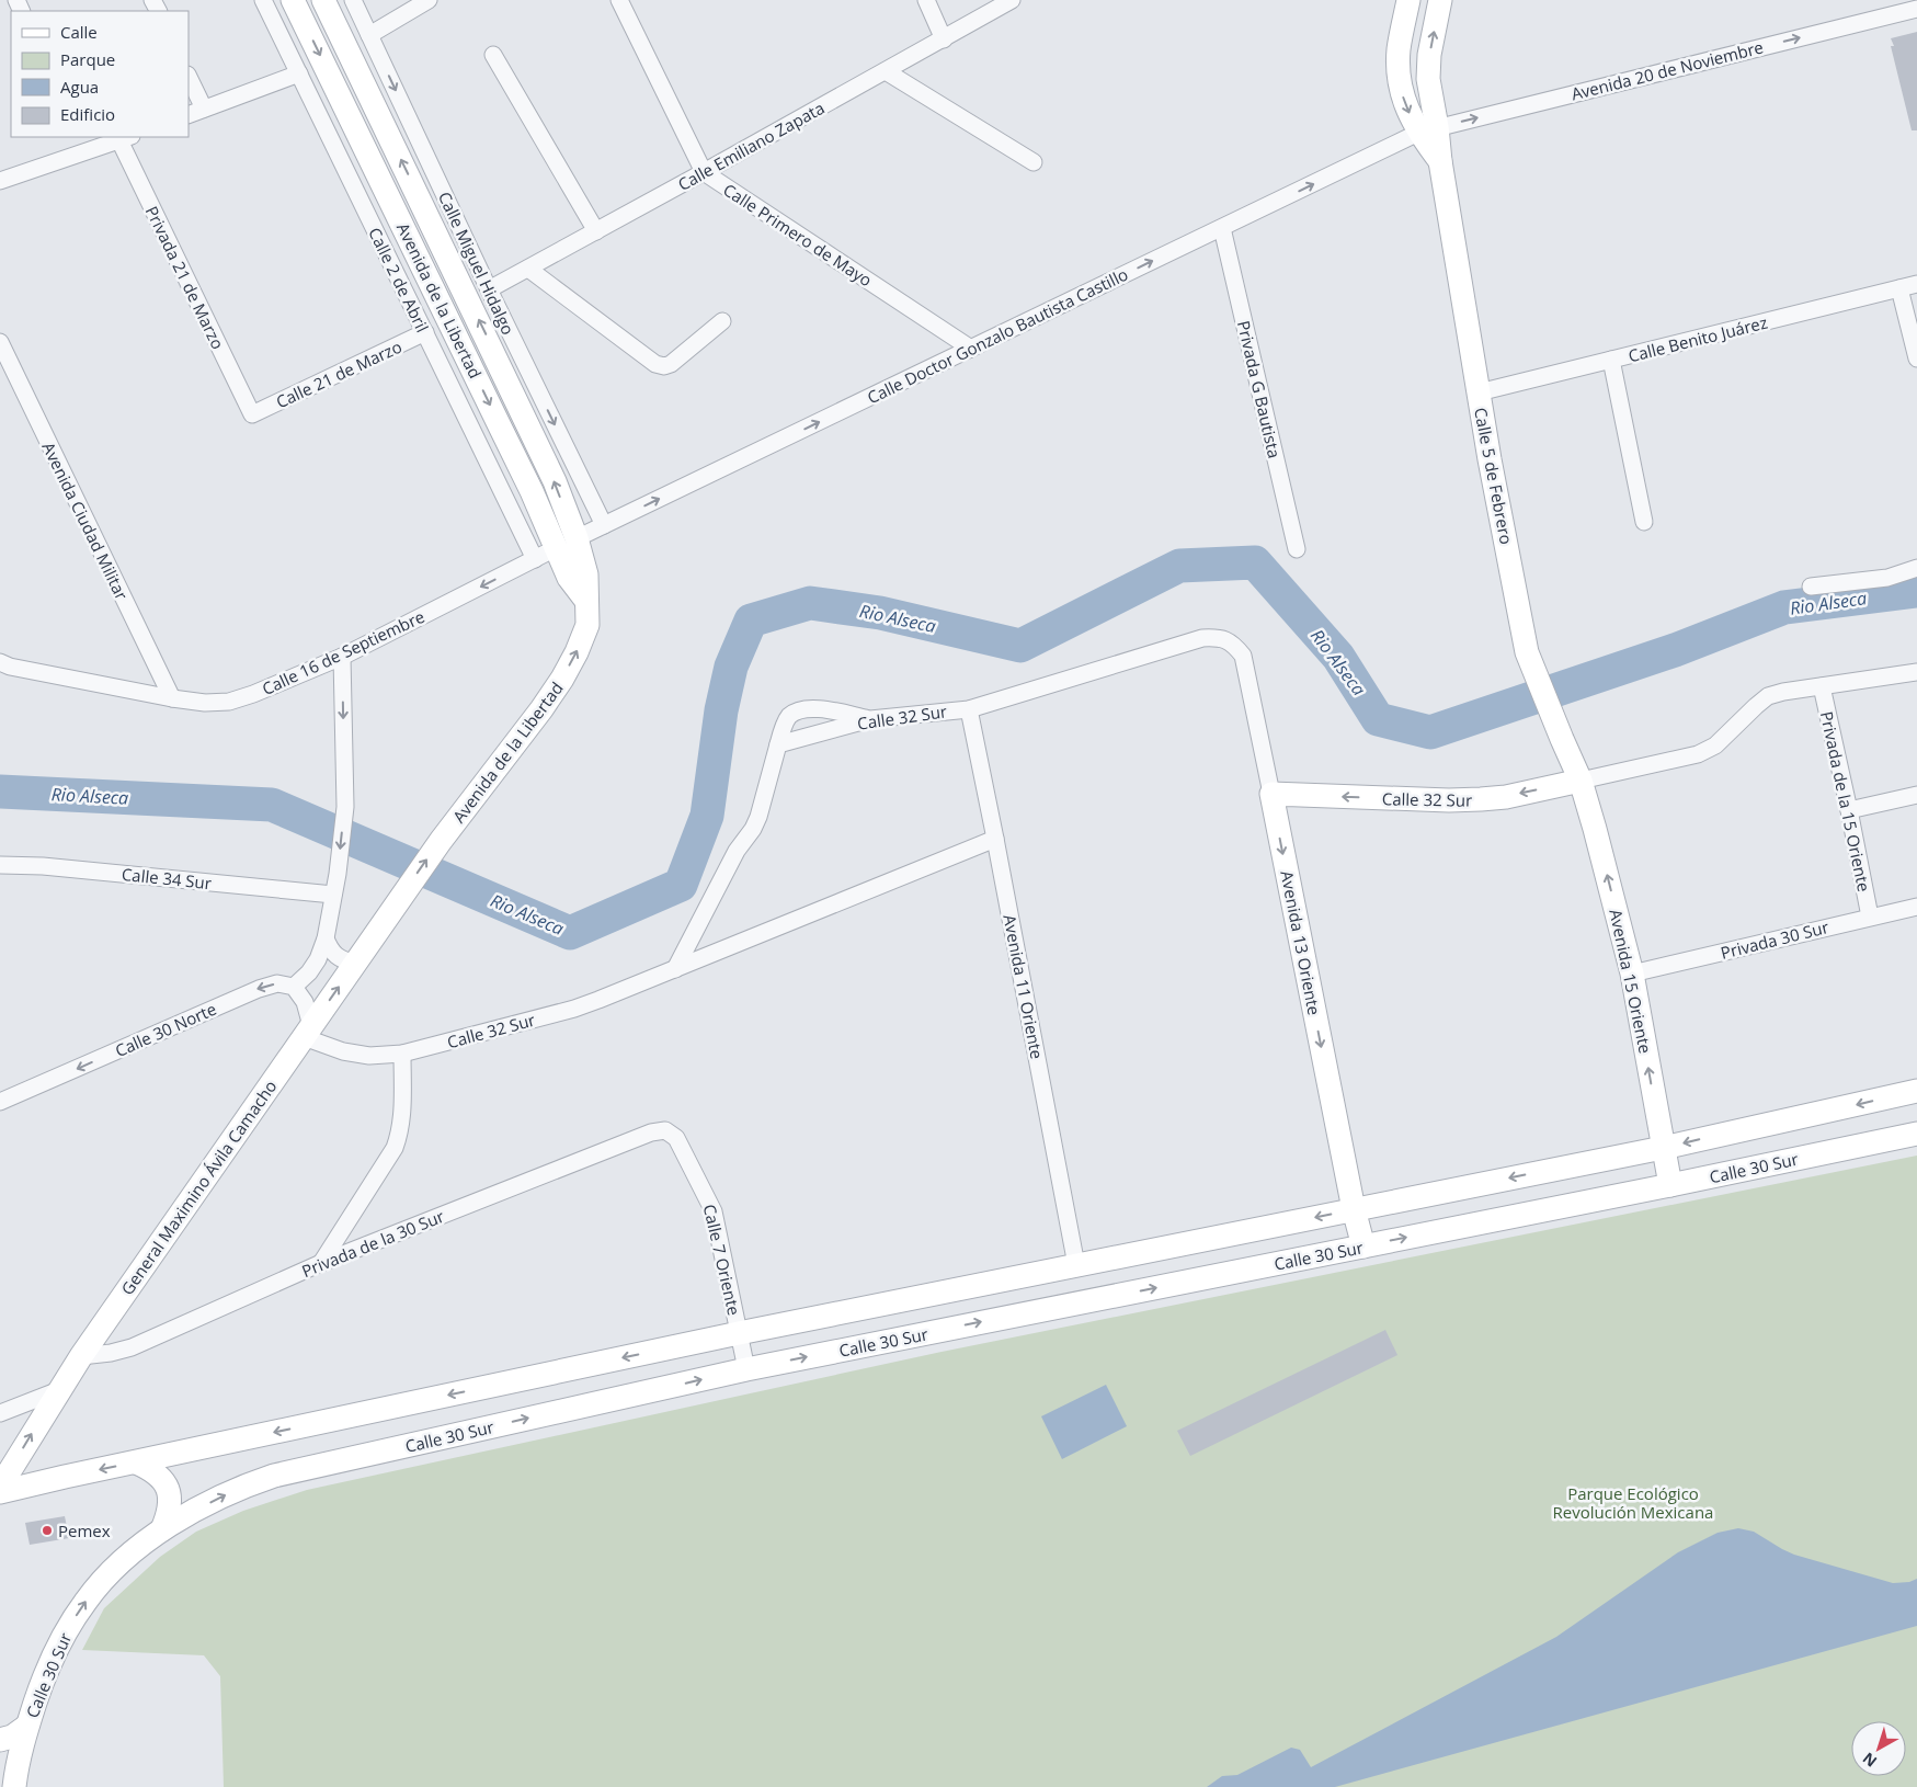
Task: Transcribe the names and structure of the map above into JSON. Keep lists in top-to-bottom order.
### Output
{
  "streets": {
    "main road": [
      "Avenida de la Libertad",
      "Calle 5 de Febrero",
      "Calle 32 Sur",
      "Avenida 13 Oriente",
      "Avenida 15 Oriente",
      "Calle 30 Sur",
      "General Maximino Ávila Camacho"
    ],
    "street": [
      "Avenida 20 de Noviembre",
      "Calle Emiliano Zapata",
      "Calle Primero de Mayo",
      "Calle Miguel Hidalgo",
      "Privada 21 de Marzo",
      "Calle 2 de Abril",
      "Calle Doctor Gonzalo Bautista Castillo",
      "Calle Benito Juárez",
      "Calle 21 de Marzo",
      "Privada G Bautista",
      "Avenida Ciudad Militar",
      "Calle 16 de Septiembre",
      "Privada de la 15 Oriente",
      "Calle 34 Sur",
      "Privada 30 Sur",
      "Avenida 11 Oriente",
      "Calle 30 Norte",
      "Privada de la 30 Sur",
      "Calle 7 Oriente"
    ]
  },
  "crossings": [
    ["Avenida 20 de Noviembre", "Calle Doctor Gonzalo Bautista Castillo"],
    ["Avenida 20 de Noviembre", "Calle 5 de Febrero"],
    ["Calle Emiliano Zapata", "Calle Primero de Mayo"],
    ["Calle Emiliano Zapata", "Calle Miguel Hidalgo"],
    ["Calle Primero de Mayo", "Calle Doctor Gonzalo Bautista Castillo"],
    ["Calle Miguel Hidalgo", "Calle Doctor Gonzalo Bautista Castillo"],
    ["Privada 21 de Marzo", "Calle 21 de Marzo"],
    ["Calle 2 de Abril", "Calle 21 de Marzo"],
    ["Calle 2 de Abril", "Calle 16 de Septiembre"],
    ["Avenida de la Libertad", "Calle Doctor Gonzalo Bautista Castillo"],
    ["Avenida de la Libertad", "Calle 16 de Septiembre"],
    ["Avenida de la Libertad", "General Maximino Ávila Camacho"],
    ["Calle Doctor Gonzalo Bautista Castillo", "Privada G Bautista"],
    ["Calle Doctor Gonzalo Bautista Castillo", "Calle 5 de Febrero"],
    ["Calle Doctor Gonzalo Bautista Castillo", "Calle 16 de Septiembre"],
    ["Calle Benito Juárez", "Calle 5 de Febrero"],
    ["Calle 5 de Febrero", "Calle 32 Sur"],
    ["Calle 5 de Febrero", "Avenida 15 Oriente"],
    ["Avenida Ciudad Militar", "Calle 16 de Septiembre"],
    ["Calle 32 Sur", "Avenida 13 Oriente"],
    ["Calle 32 Sur", "Avenida 15 Oriente"],
    ["Calle 32 Sur", "Avenida 11 Oriente"],
    ["Calle 32 Sur", "General Maximino Ávila Camacho"],
    ["Privada de la 15 Oriente", "Privada 30 Sur"],
    ["Privada 30 Sur", "Avenida 15 Oriente"],
    ["Avenida 13 Oriente", "Calle 30 Sur"],
    ["Avenida 15 Oriente", "Calle 30 Sur"],
    ["Calle 30 Sur", "Calle 7 Oriente"],
    ["General Maximino Ávila Camacho", "Privada de la 30 Sur"],
    ["Privada de la 30 Sur", "Calle 7 Oriente"]
  ],
  "one_way": [
    "Avenida 20 de Noviembre",
    "Calle Doctor Gonzalo Bautista Castillo",
    "Calle 16 de Septiembre",
    "Avenida 13 Oriente",
    "Avenida 15 Oriente",
    "Calle 30 Norte"
  ],
  "water": ["Rio Alseca"],
  "parks": ["Parque Ecológico Revolución Mexicana"],
  "places": ["Pemex"],
  "legend": [
    "Calle",
    "Parque",
    "Agua",
    "Edificio"
  ],
  "north": "bottom left"
}
